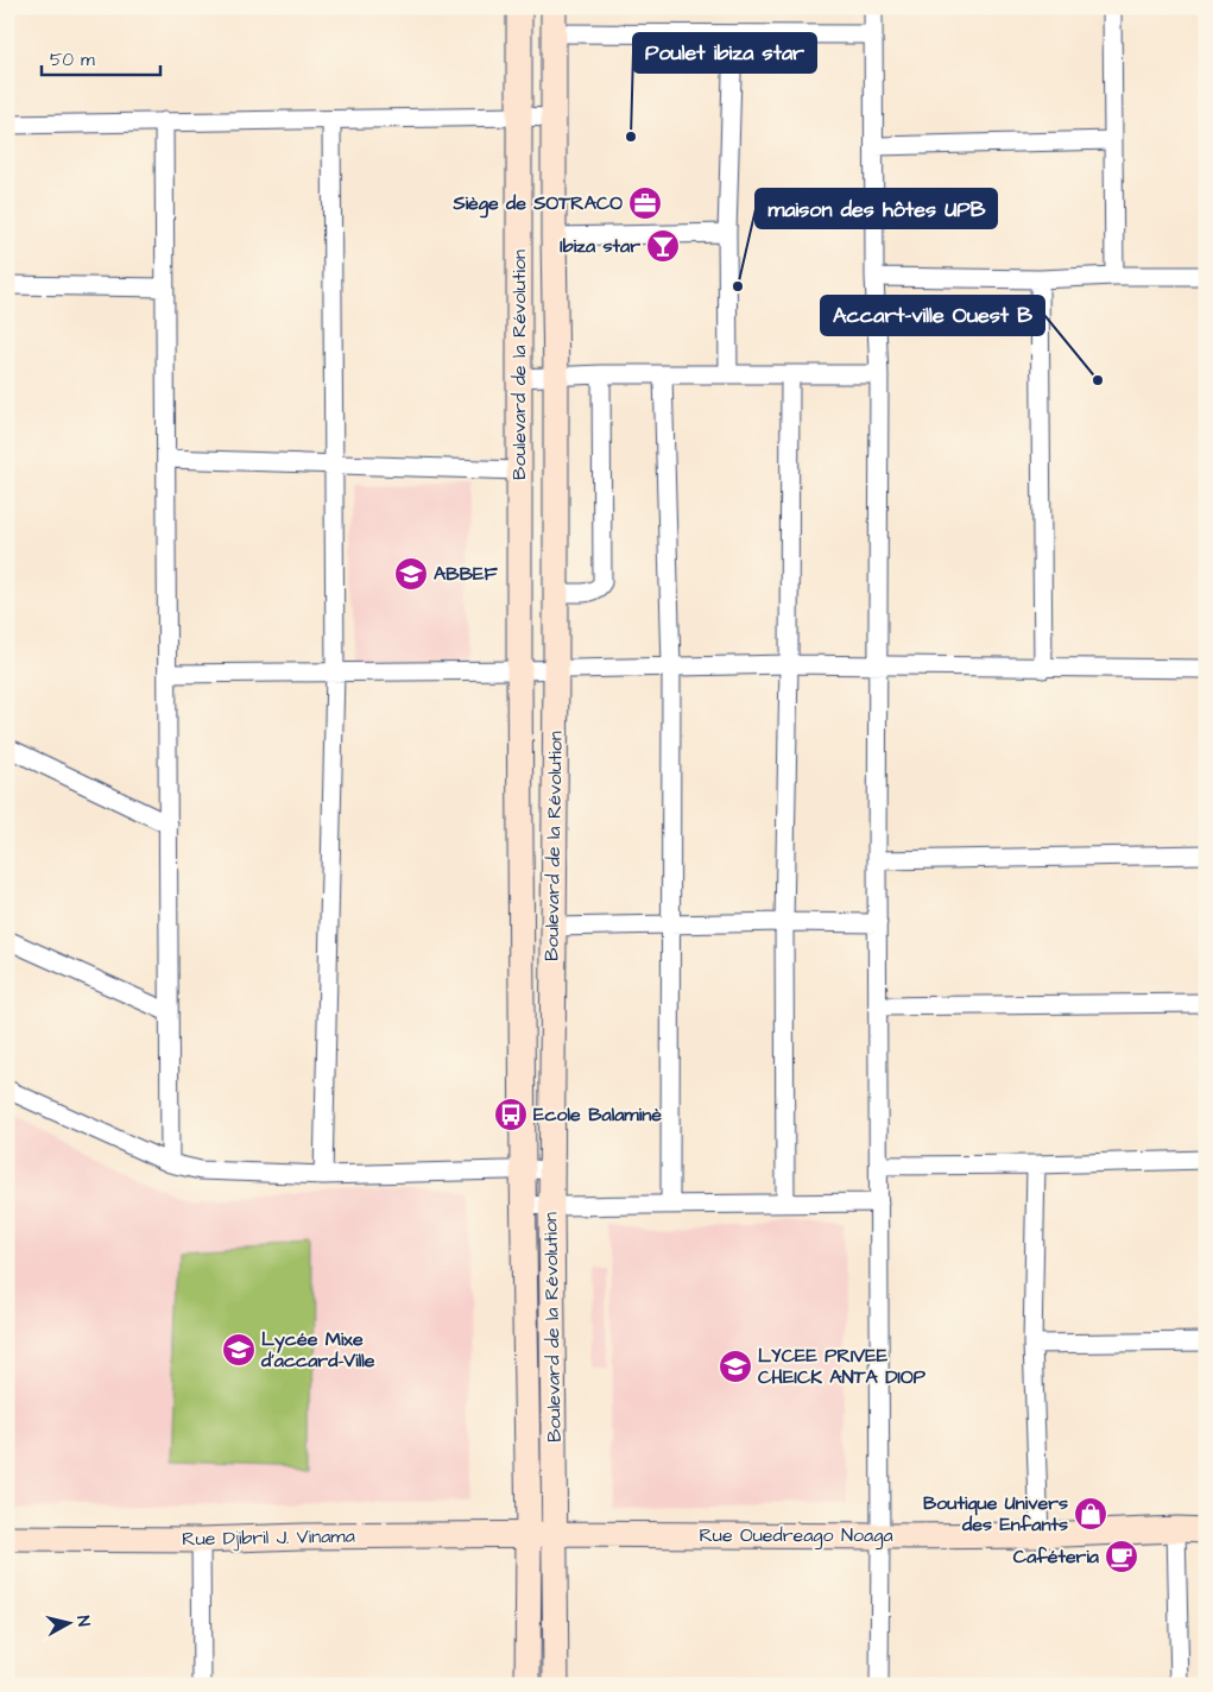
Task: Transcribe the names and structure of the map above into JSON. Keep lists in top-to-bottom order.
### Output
{
  "streets": {
    "main road": ["Boulevard de la Révolution", "Rue Ouedreago Noaga", "Rue Djibril J. Vinama"]
  },
  "crossings": [
    ["Boulevard de la Révolution", "Rue Ouedreago Noaga"],
    ["Boulevard de la Révolution", "Rue Djibril J. Vinama"],
    ["Rue Ouedreago Noaga", "Rue Djibril J. Vinama"]
  ],
  "places": {
    "other": ["Poulet ibiza star", "maison des hôtes UPB", "Accart-ville Ouest B"],
    "office": ["Siège de SOTRACO"],
    "bar": ["Ibiza star"],
    "school or university": ["ABBEF", "Lycée Mixe d'accard-Ville", "LYCEE PRIVEE CHEICK ANTA DIOP"],
    "bus stop": ["Ecole Balaminè"],
    "shop": ["Boutique Univers des Enfants"],
    "cafe": ["Caféteria"]
  },
  "scale_bar": "50 m",
  "north": "right"
}
